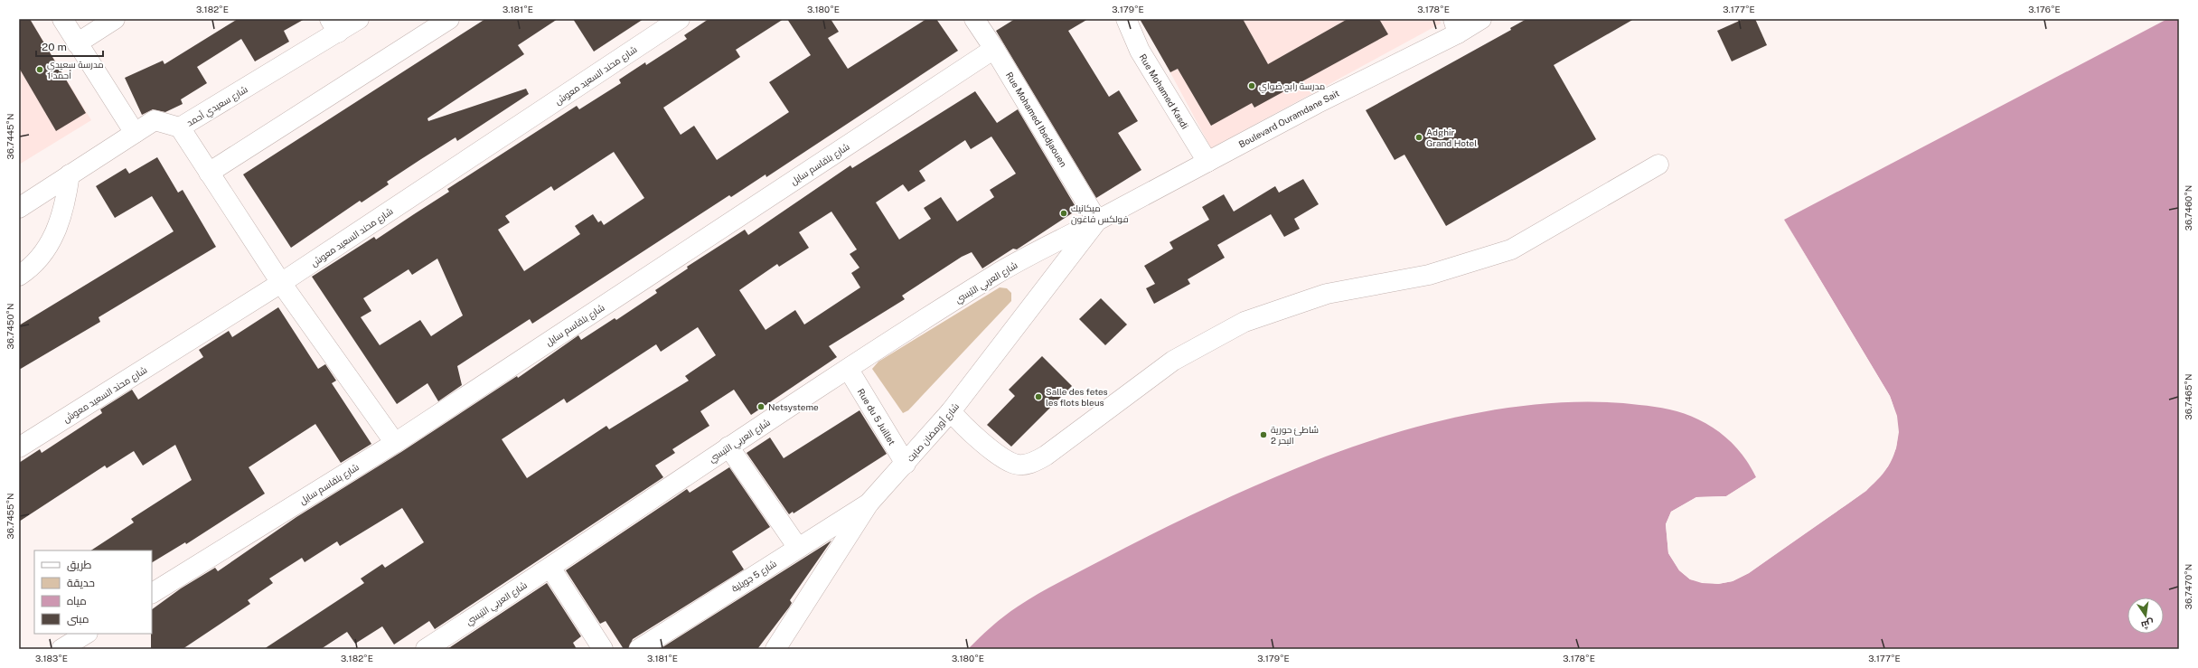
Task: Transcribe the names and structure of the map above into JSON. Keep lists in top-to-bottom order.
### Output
{
  "streets": {
    "street": [
      "شارع محند السعيد معوش",
      "Rue Mohamed Kasdi",
      "شارع سعيدي أحمد",
      "Boulevard Ouramdane Sait",
      "Rue Mohamed Ibedjaouen",
      "شارع بلقاسم سايل",
      "شارع العربي التبسي",
      "Rue du 5 Juillet",
      "شارع أورمضان صايت",
      "شارع 5 جويلية"
    ]
  },
  "crossings": [
    ["Rue Mohamed Kasdi", "Boulevard Ouramdane Sait"],
    ["Boulevard Ouramdane Sait", "Rue Mohamed Ibedjaouen"],
    ["Boulevard Ouramdane Sait", "شارع العربي التبسي"],
    ["Boulevard Ouramdane Sait", "شارع أورمضان صايت"],
    ["Rue Mohamed Ibedjaouen", "شارع بلقاسم سايل"],
    ["Rue Mohamed Ibedjaouen", "شارع العربي التبسي"],
    ["Rue Mohamed Ibedjaouen", "شارع أورمضان صايت"],
    ["شارع العربي التبسي", "Rue du 5 Juillet"],
    ["شارع العربي التبسي", "شارع أورمضان صايت"],
    ["Rue du 5 Juillet", "شارع أورمضان صايت"],
    ["شارع أورمضان صايت", "شارع 5 جويلية"]
  ],
  "places": [
    "مدرسة سعيدي أحمد 1",
    "مدرسة رابح ضواي",
    "Adghir Grand Hotel",
    "ميكانيك فولكس فاغون",
    "Salle des fetes les flots bleus",
    "Netsysteme",
    "شاطئ حورية البحر 2"
  ],
  "legend": [
    "طريق",
    "حديقة",
    "مياه",
    "مبنى"
  ],
  "scale_bar": "20 m",
  "north": "bottom",
  "coordinates": [
    "3.182°E",
    "3.181°E",
    "3.180°E",
    "3.179°E",
    "3.178°E",
    "3.177°E",
    "3.176°E",
    "36.7445°N",
    "36.7460°N",
    "36.7450°N",
    "36.7465°N",
    "36.7455°N",
    "36.7470°N",
    "3.183°E"
  ]
}
